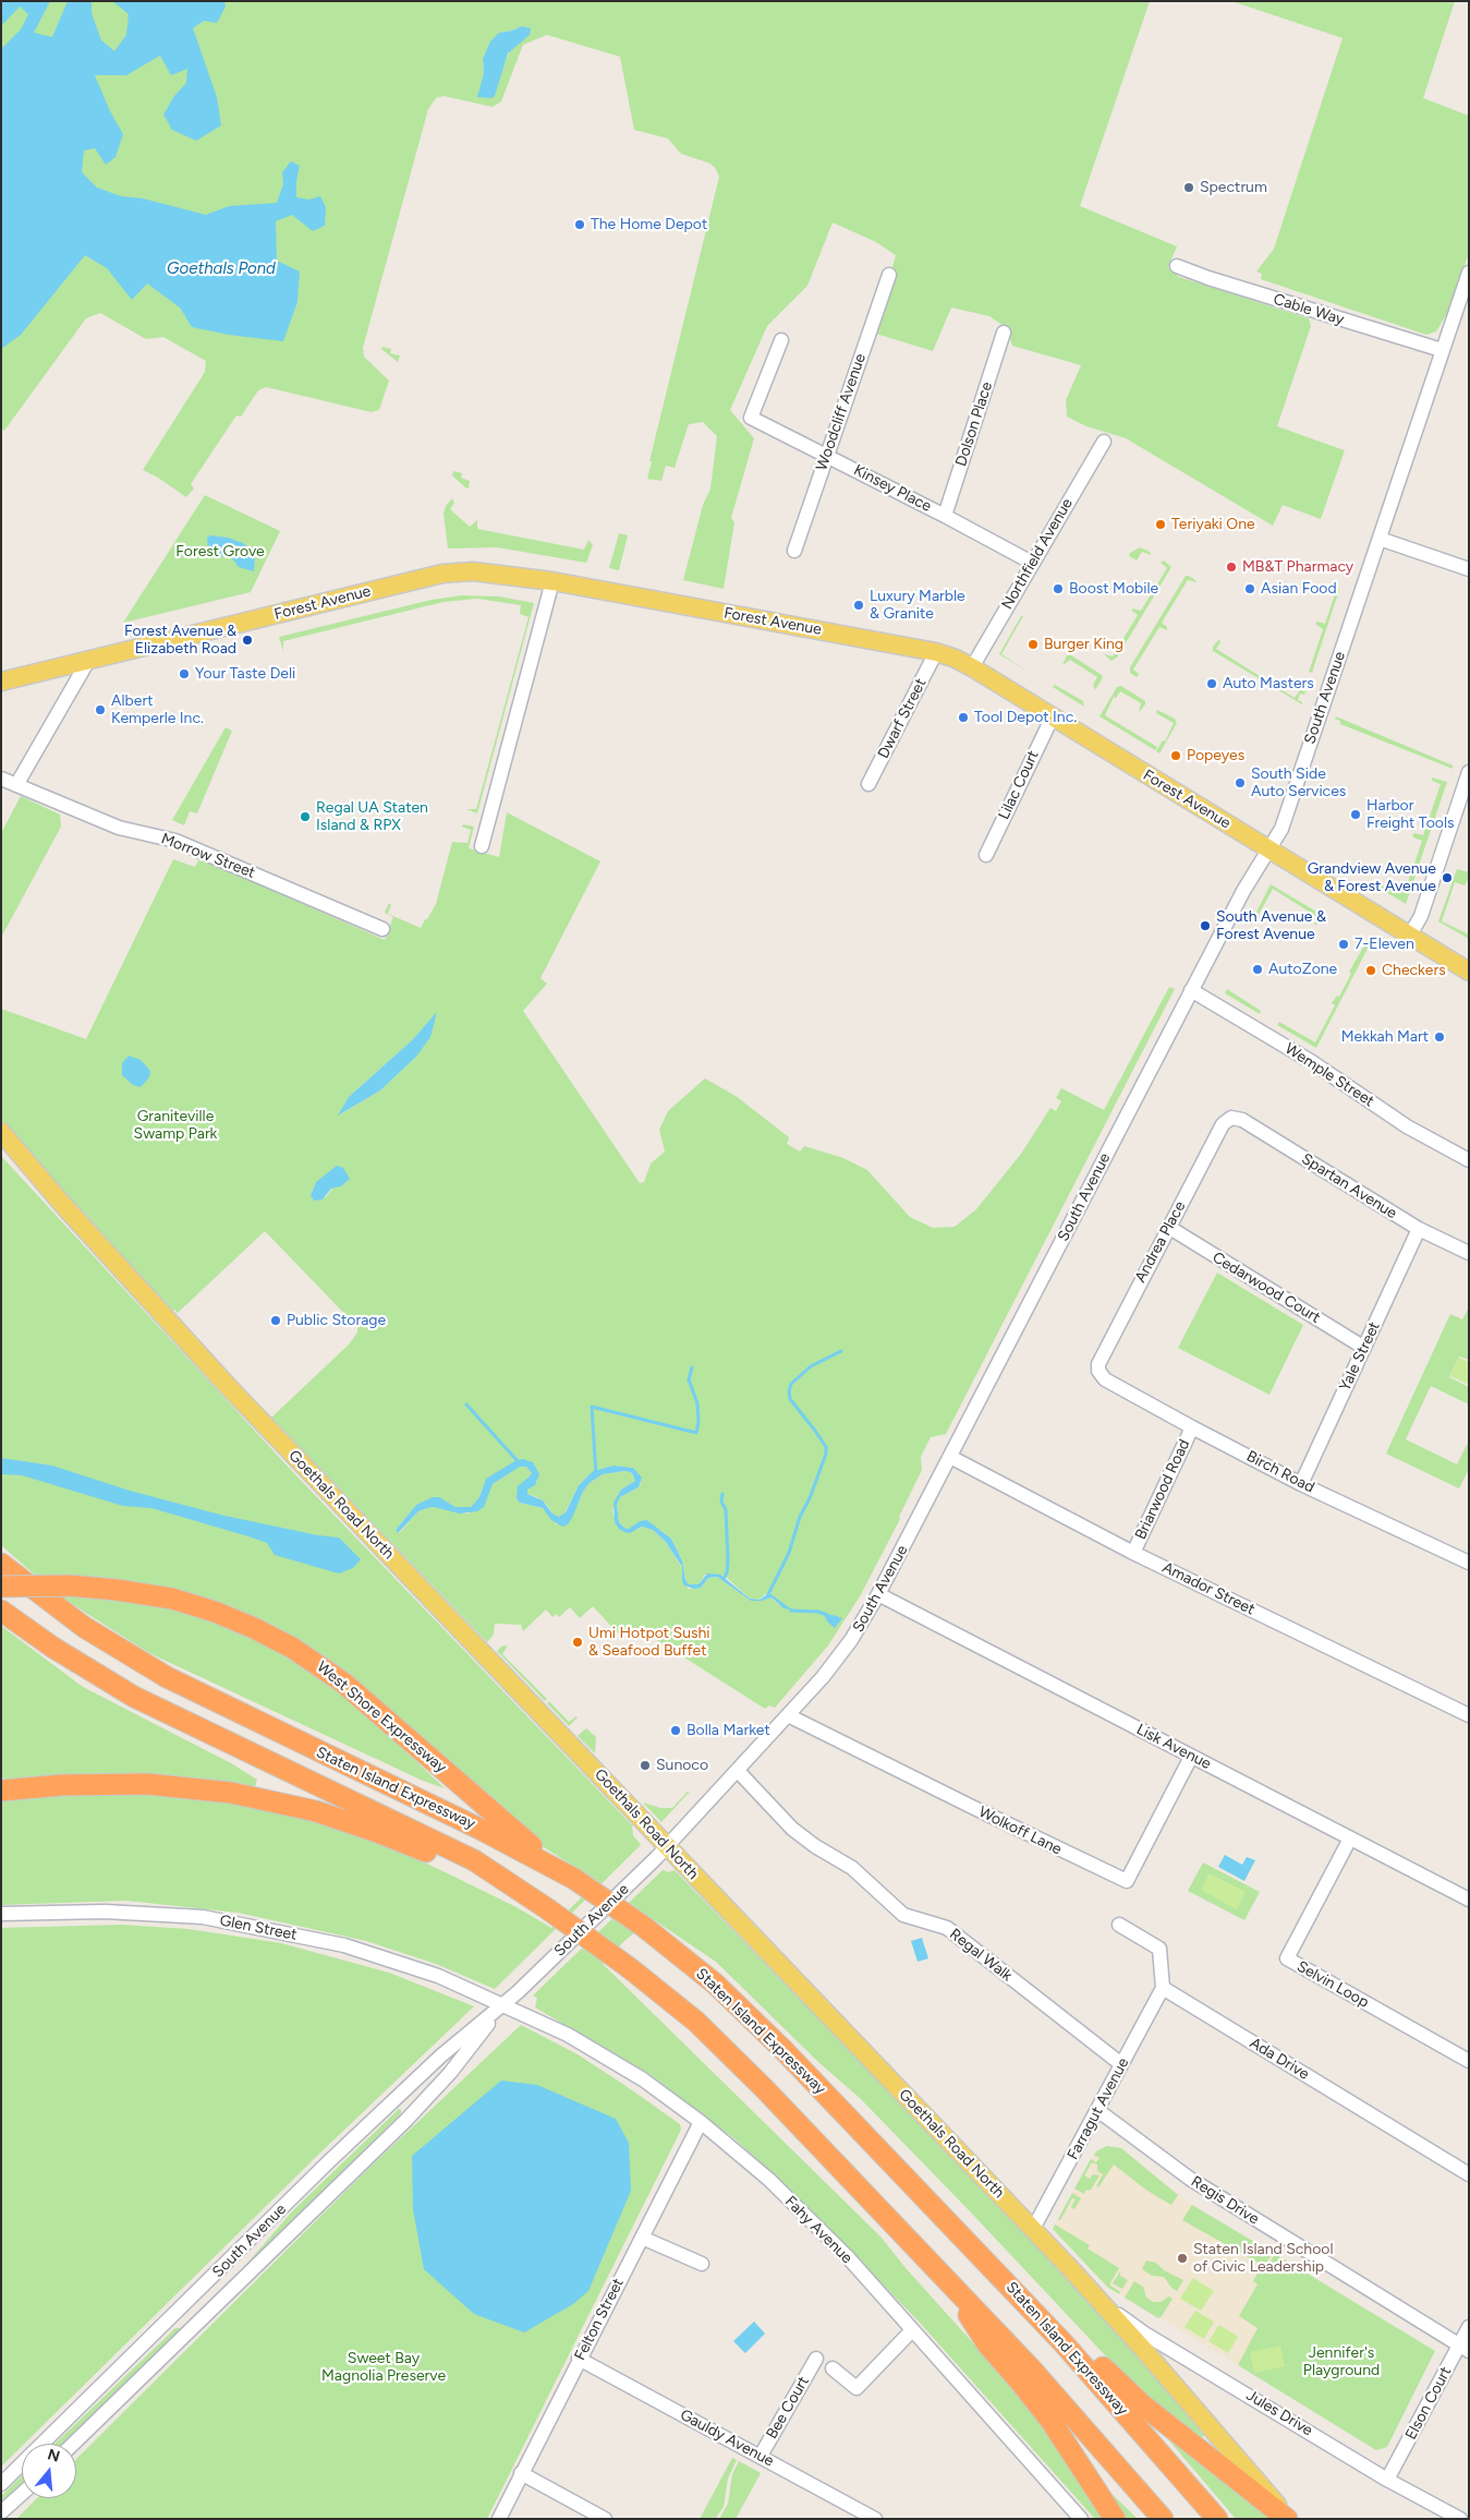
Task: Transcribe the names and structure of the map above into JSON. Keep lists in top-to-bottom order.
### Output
{
  "streets": {
    "highway": ["West Shore Expressway", "Staten Island Expressway"],
    "main road": ["Forest Avenue", "Goethals Road North"],
    "street": [
      "Cable Way",
      "Woodcliff Avenue",
      "Dolson Place",
      "Kinsey Place",
      "Northfield Avenue",
      "South Avenue",
      "Dwarf Street",
      "Lilac Court",
      "Morrow Street",
      "Wemple Street",
      "Spartan Avenue",
      "Andrea Place",
      "Cedarwood Court",
      "Yale Street",
      "Birch Road",
      "Briarwood Road",
      "Amador Street",
      "Lisk Avenue",
      "Wolkoff Lane",
      "Glen Street",
      "Regal Walk",
      "Selvin Loop",
      "Ada Drive",
      "Farragut Avenue",
      "Regis Drive",
      "Fahy Avenue",
      "Felton Street",
      "Elson Court",
      "Bee Court",
      "Jules Drive",
      "Gauldy Avenue"
    ]
  },
  "crossings": [
    ["Cable Way", "South Avenue"],
    ["Woodcliff Avenue", "Kinsey Place"],
    ["Dolson Place", "Kinsey Place"],
    ["Kinsey Place", "Northfield Avenue"],
    ["Northfield Avenue", "Forest Avenue"],
    ["Forest Avenue", "South Avenue"],
    ["Forest Avenue", "Dwarf Street"],
    ["Forest Avenue", "Lilac Court"],
    ["South Avenue", "Wemple Street"],
    ["South Avenue", "Goethals Road North"],
    ["South Avenue", "Amador Street"],
    ["South Avenue", "Lisk Avenue"],
    ["South Avenue", "Wolkoff Lane"],
    ["South Avenue", "Glen Street"],
    ["South Avenue", "Regal Walk"],
    ["South Avenue", "Fahy Avenue"],
    ["Spartan Avenue", "Andrea Place"],
    ["Spartan Avenue", "Yale Street"],
    ["Andrea Place", "Cedarwood Court"],
    ["Andrea Place", "Birch Road"],
    ["Cedarwood Court", "Yale Street"],
    ["Yale Street", "Birch Road"],
    ["Birch Road", "Briarwood Road"],
    ["Briarwood Road", "Amador Street"],
    ["Goethals Road North", "Farragut Avenue"],
    ["Goethals Road North", "Jules Drive"],
    ["West Shore Expressway", "Staten Island Expressway"],
    ["Lisk Avenue", "Wolkoff Lane"],
    ["Lisk Avenue", "Selvin Loop"],
    ["Glen Street", "Fahy Avenue"],
    ["Regal Walk", "Farragut Avenue"],
    ["Ada Drive", "Farragut Avenue"],
    ["Farragut Avenue", "Regis Drive"],
    ["Regis Drive", "Elson Court"],
    ["Fahy Avenue", "Felton Street"],
    ["Felton Street", "Gauldy Avenue"],
    ["Elson Court", "Jules Drive"],
    ["Bee Court", "Gauldy Avenue"]
  ],
  "water": ["Goethals Pond"],
  "parks": [
    "Forest Grove",
    "Graniteville Swamp Park",
    "Jennifer's Playground",
    "Sweet Bay Magnolia Preserve"
  ],
  "places": [
    "Spectrum",
    "The Home Depot",
    "Teriyaki One",
    "MB&T Pharmacy",
    "Boost Mobile",
    "Asian Food",
    "Luxury Marble & Granite",
    "Forest Avenue & Elizabeth Road",
    "Burger King",
    "Your Taste Deli",
    "Auto Masters",
    "Albert Kemperle Inc.",
    "Tool Depot Inc.",
    "Popeyes",
    "South Side Auto Services",
    "Harbor Freight Tools",
    "Regal UA Staten Island & RPX",
    "Grandview Avenue & Forest Avenue",
    "South Avenue & Forest Avenue",
    "7-Eleven",
    "AutoZone",
    "Checkers",
    "Mekkah Mart",
    "Public Storage",
    "Umi Hotpot Sushi & Seafood Buffet",
    "Bolla Market",
    "Sunoco",
    "Staten Island School of Civic Leadership"
  ],
  "north": "top"
}
